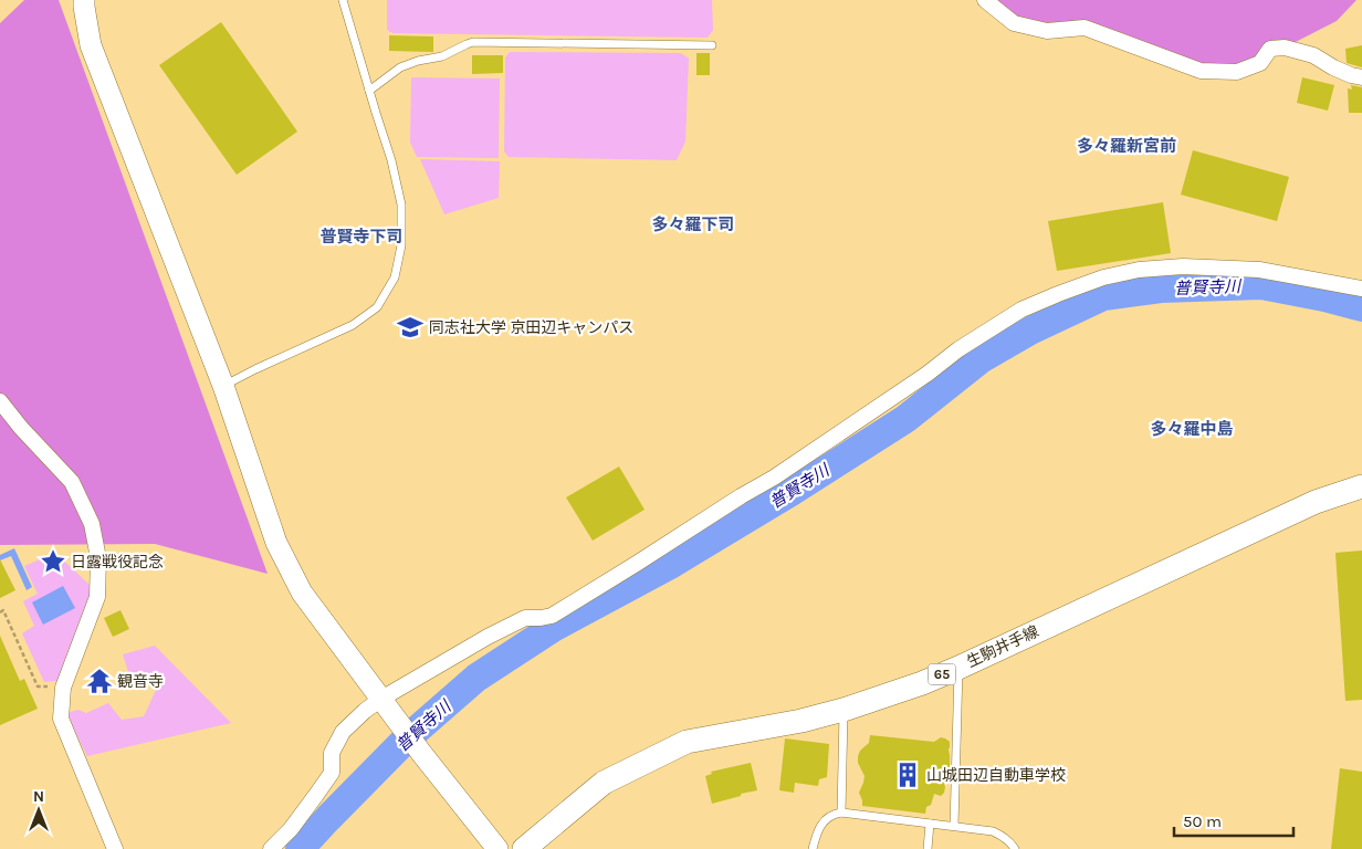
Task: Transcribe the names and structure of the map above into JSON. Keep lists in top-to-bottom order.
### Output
{
  "streets": {
    "main road": ["生駒井手線", "65"]
  },
  "districts": [
    "多々羅新宮前",
    "多々羅下司",
    "普賢寺下司",
    "多々羅中島"
  ],
  "water": ["普賢寺川"],
  "places": {
    "school or university": ["同志社大学 京田辺キャンパス"],
    "place": ["日露戦役記念"],
    "temple": ["観音寺"],
    "building": ["山城田辺自動車学校"]
  },
  "scale_bar": "50 m",
  "north": "top"
}
